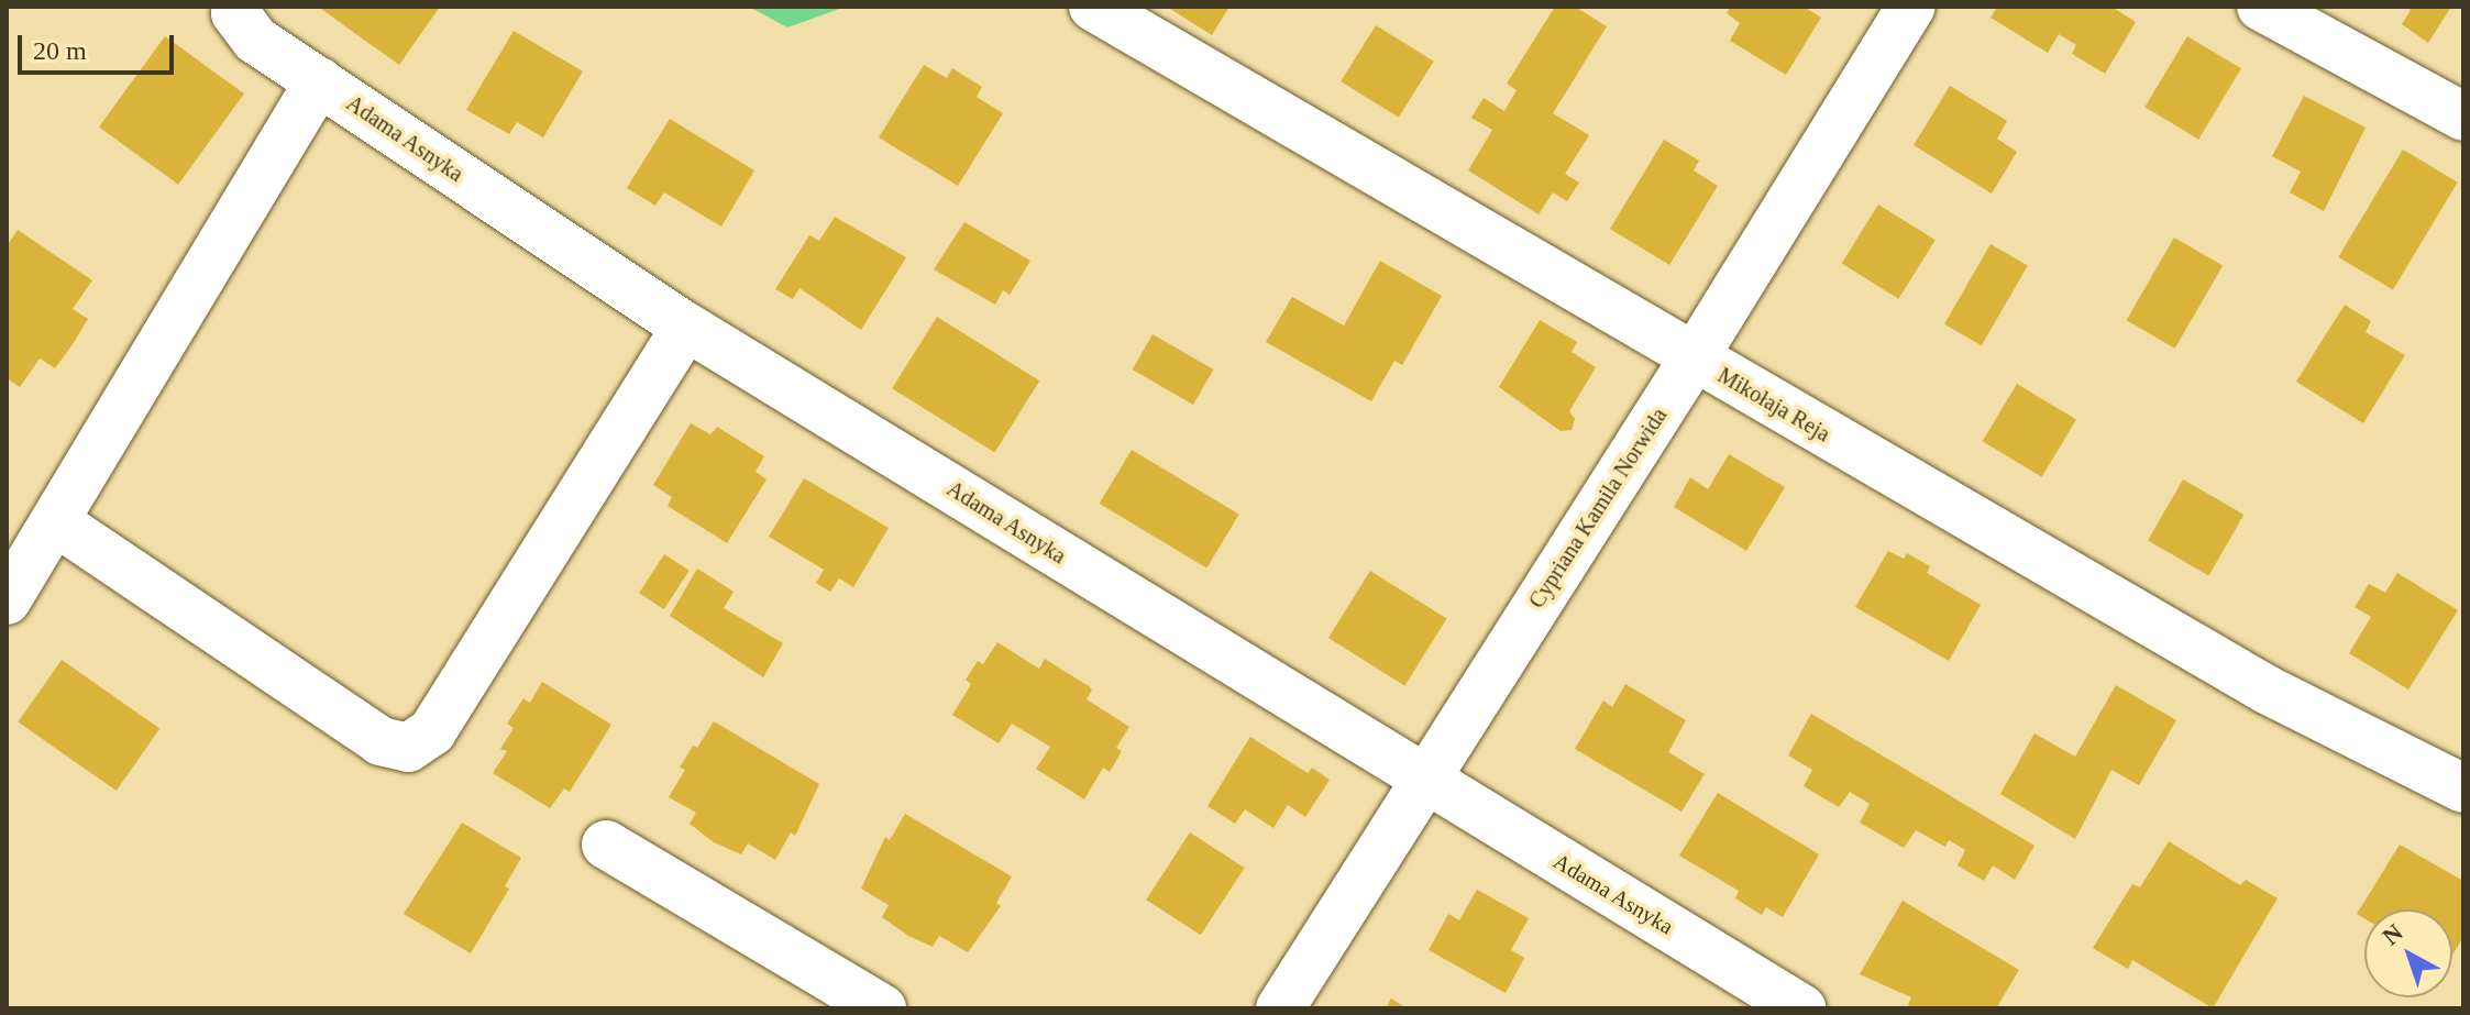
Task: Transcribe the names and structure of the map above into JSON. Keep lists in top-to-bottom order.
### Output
{
  "streets": {
    "street": ["Adama Asnyka", "Mikołaja Reja", "Cypriana Kamila Norwida"]
  },
  "crossings": [
    ["Adama Asnyka", "Cypriana Kamila Norwida"],
    ["Mikołaja Reja", "Cypriana Kamila Norwida"]
  ],
  "scale_bar": "20 m",
  "north": "top left"
}
